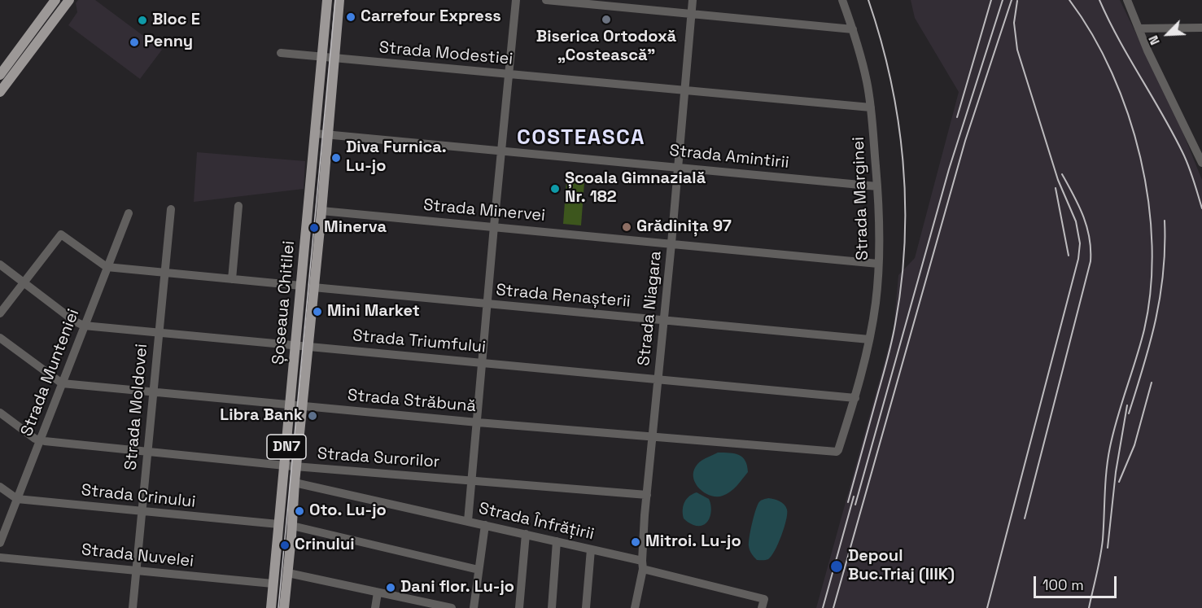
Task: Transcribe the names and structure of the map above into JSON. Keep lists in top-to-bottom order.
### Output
{
  "streets": {
    "main road": ["Șoseaua Chitilei", "DN7"],
    "street": [
      "Strada Modestiei",
      "Strada Amintirii",
      "Strada Marginei",
      "Strada Minervei",
      "Strada Renașterii",
      "Strada Niagara",
      "Strada Triumfului",
      "Strada Munteniei",
      "Strada Străbună",
      "Strada Moldovei",
      "Strada Surorilor",
      "Strada Crinului",
      "Strada Înfrățirii",
      "Strada Nuvelei"
    ]
  },
  "crossings": [
    ["Strada Modestiei", "Strada Marginei"],
    ["Strada Modestiei", "Șoseaua Chitilei"],
    ["Strada Modestiei", "Strada Niagara"],
    ["Strada Amintirii", "Strada Marginei"],
    ["Strada Amintirii", "Șoseaua Chitilei"],
    ["Strada Amintirii", "Strada Niagara"],
    ["Strada Marginei", "Strada Minervei"],
    ["Strada Marginei", "Strada Renașterii"],
    ["Strada Marginei", "Strada Triumfului"],
    ["Strada Marginei", "Strada Străbună"],
    ["Strada Minervei", "Șoseaua Chitilei"],
    ["Strada Minervei", "Strada Niagara"],
    ["Strada Renașterii", "Șoseaua Chitilei"],
    ["Strada Renașterii", "Strada Niagara"],
    ["Șoseaua Chitilei", "Strada Triumfului"],
    ["Șoseaua Chitilei", "Strada Străbună"],
    ["Șoseaua Chitilei", "Strada Surorilor"],
    ["Șoseaua Chitilei", "Strada Crinului"],
    ["Șoseaua Chitilei", "Strada Înfrățirii"],
    ["Șoseaua Chitilei", "Strada Nuvelei"],
    ["Strada Niagara", "Strada Triumfului"],
    ["Strada Niagara", "Strada Străbună"],
    ["Strada Niagara", "Strada Surorilor"],
    ["Strada Niagara", "Strada Înfrățirii"],
    ["Strada Triumfului", "Strada Munteniei"],
    ["Strada Triumfului", "Strada Moldovei"],
    ["Strada Munteniei", "Strada Străbună"],
    ["Strada Munteniei", "Strada Surorilor"],
    ["Strada Munteniei", "Strada Crinului"],
    ["Strada Străbună", "Strada Moldovei"],
    ["Strada Moldovei", "Strada Surorilor"],
    ["Strada Moldovei", "Strada Crinului"],
    ["Strada Moldovei", "Strada Nuvelei"]
  ],
  "districts": ["COSTEASCA"],
  "places": [
    "Carrefour Express",
    "Biserica Ortodoxă „Costească”",
    "Bloc E",
    "Penny",
    "Diva Furnica. Lu-jo",
    "Școala Gimnazială Nr. 182",
    "Grădinița 97",
    "Minerva",
    "Mini Market",
    "Libra Bank",
    "Oto. Lu-jo",
    "Mitroi. Lu-jo",
    "Crinului",
    "Depoul Buc.Triaj (IIIK)",
    "Dani flor. Lu-jo"
  ],
  "scale_bar": "100 m",
  "north": "bottom left"
}
